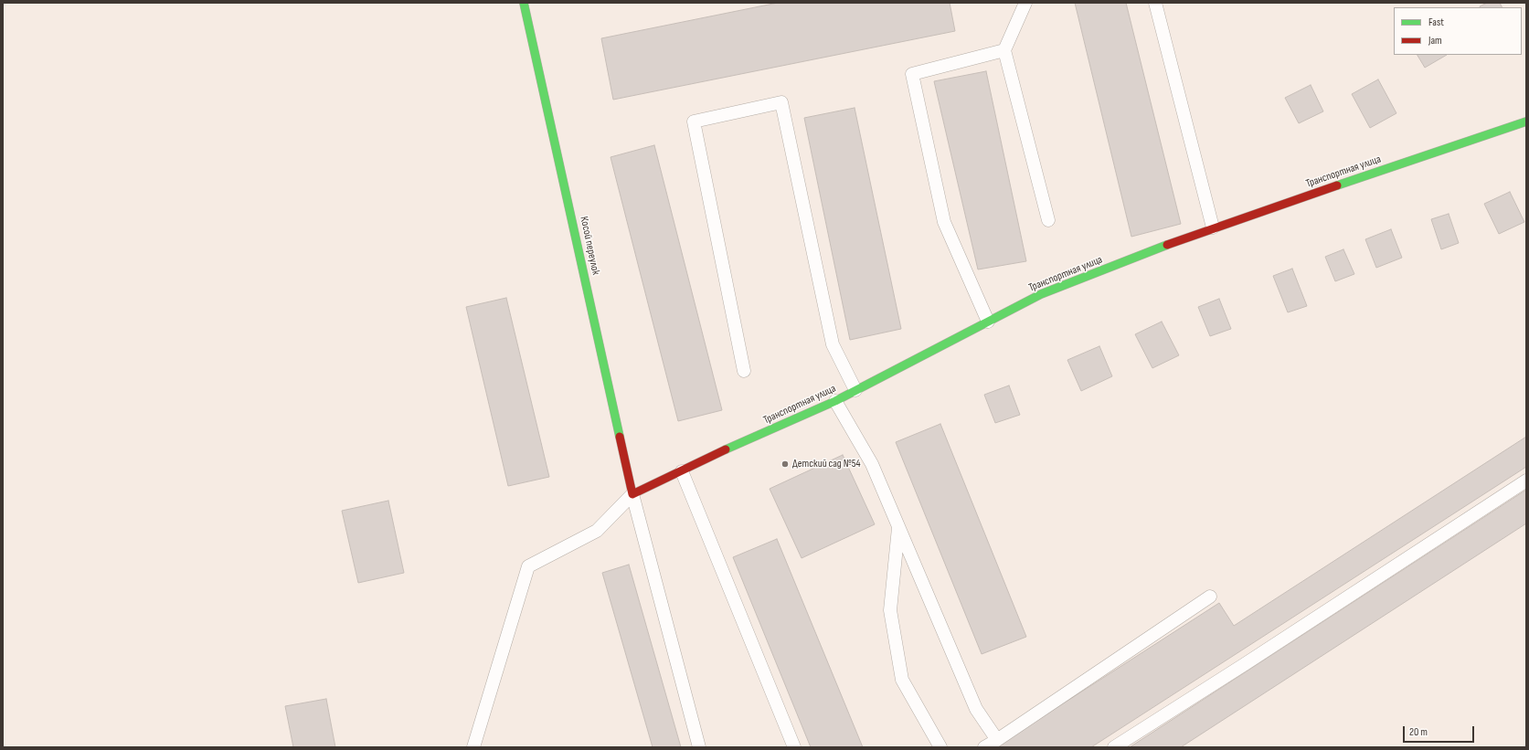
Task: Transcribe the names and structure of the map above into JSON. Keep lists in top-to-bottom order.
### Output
{
  "streets": {
    "street": ["Транспортная улица", "Косой переулок"]
  },
  "crossings": [
    ["Транспортная улица", "Косой переулок"]
  ],
  "places": ["Детский сад №54"],
  "legend": ["Fast", "Jam"],
  "scale_bar": "20 m"
}
